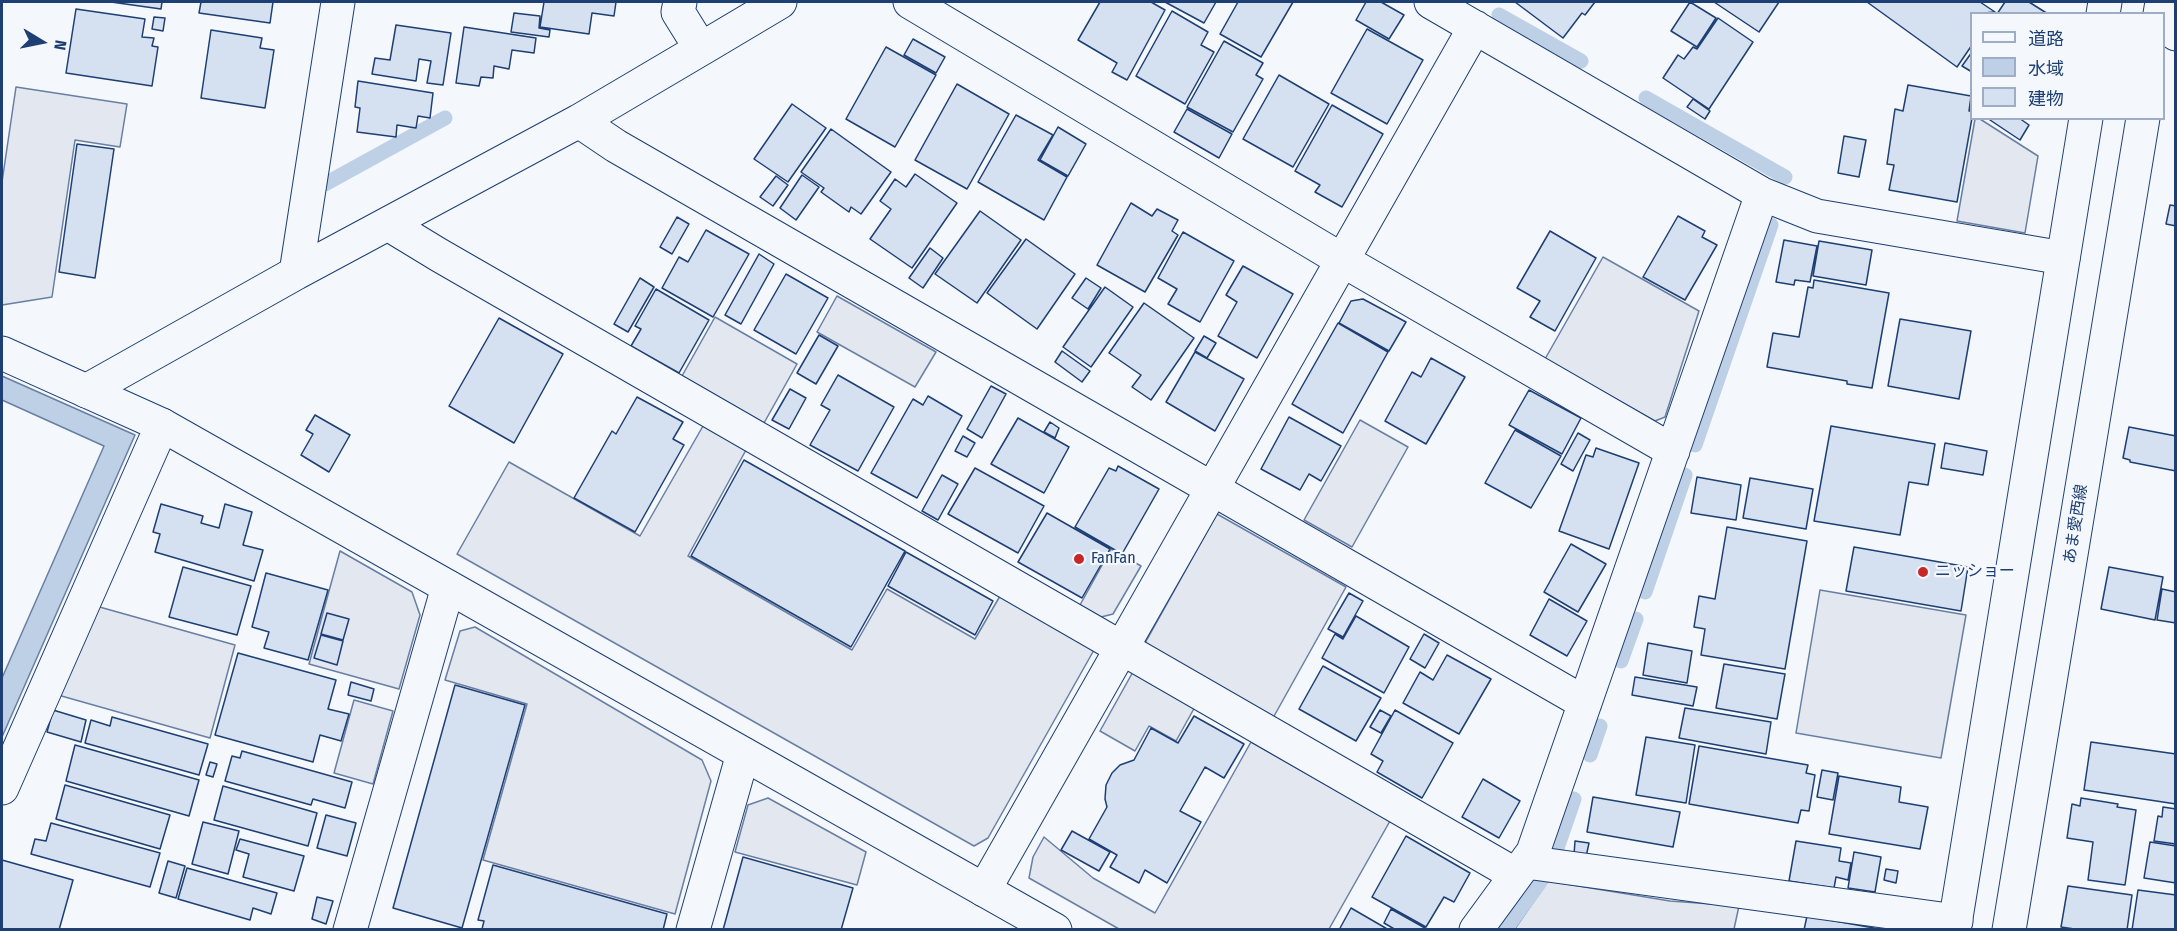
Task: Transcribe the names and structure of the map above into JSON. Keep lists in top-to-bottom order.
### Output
{
  "streets": {
    "street": ["あま愛西線"]
  },
  "places": ["FanFan", "ニッショー"],
  "legend": ["道路", "水域", "建物"],
  "north": "right"
}
